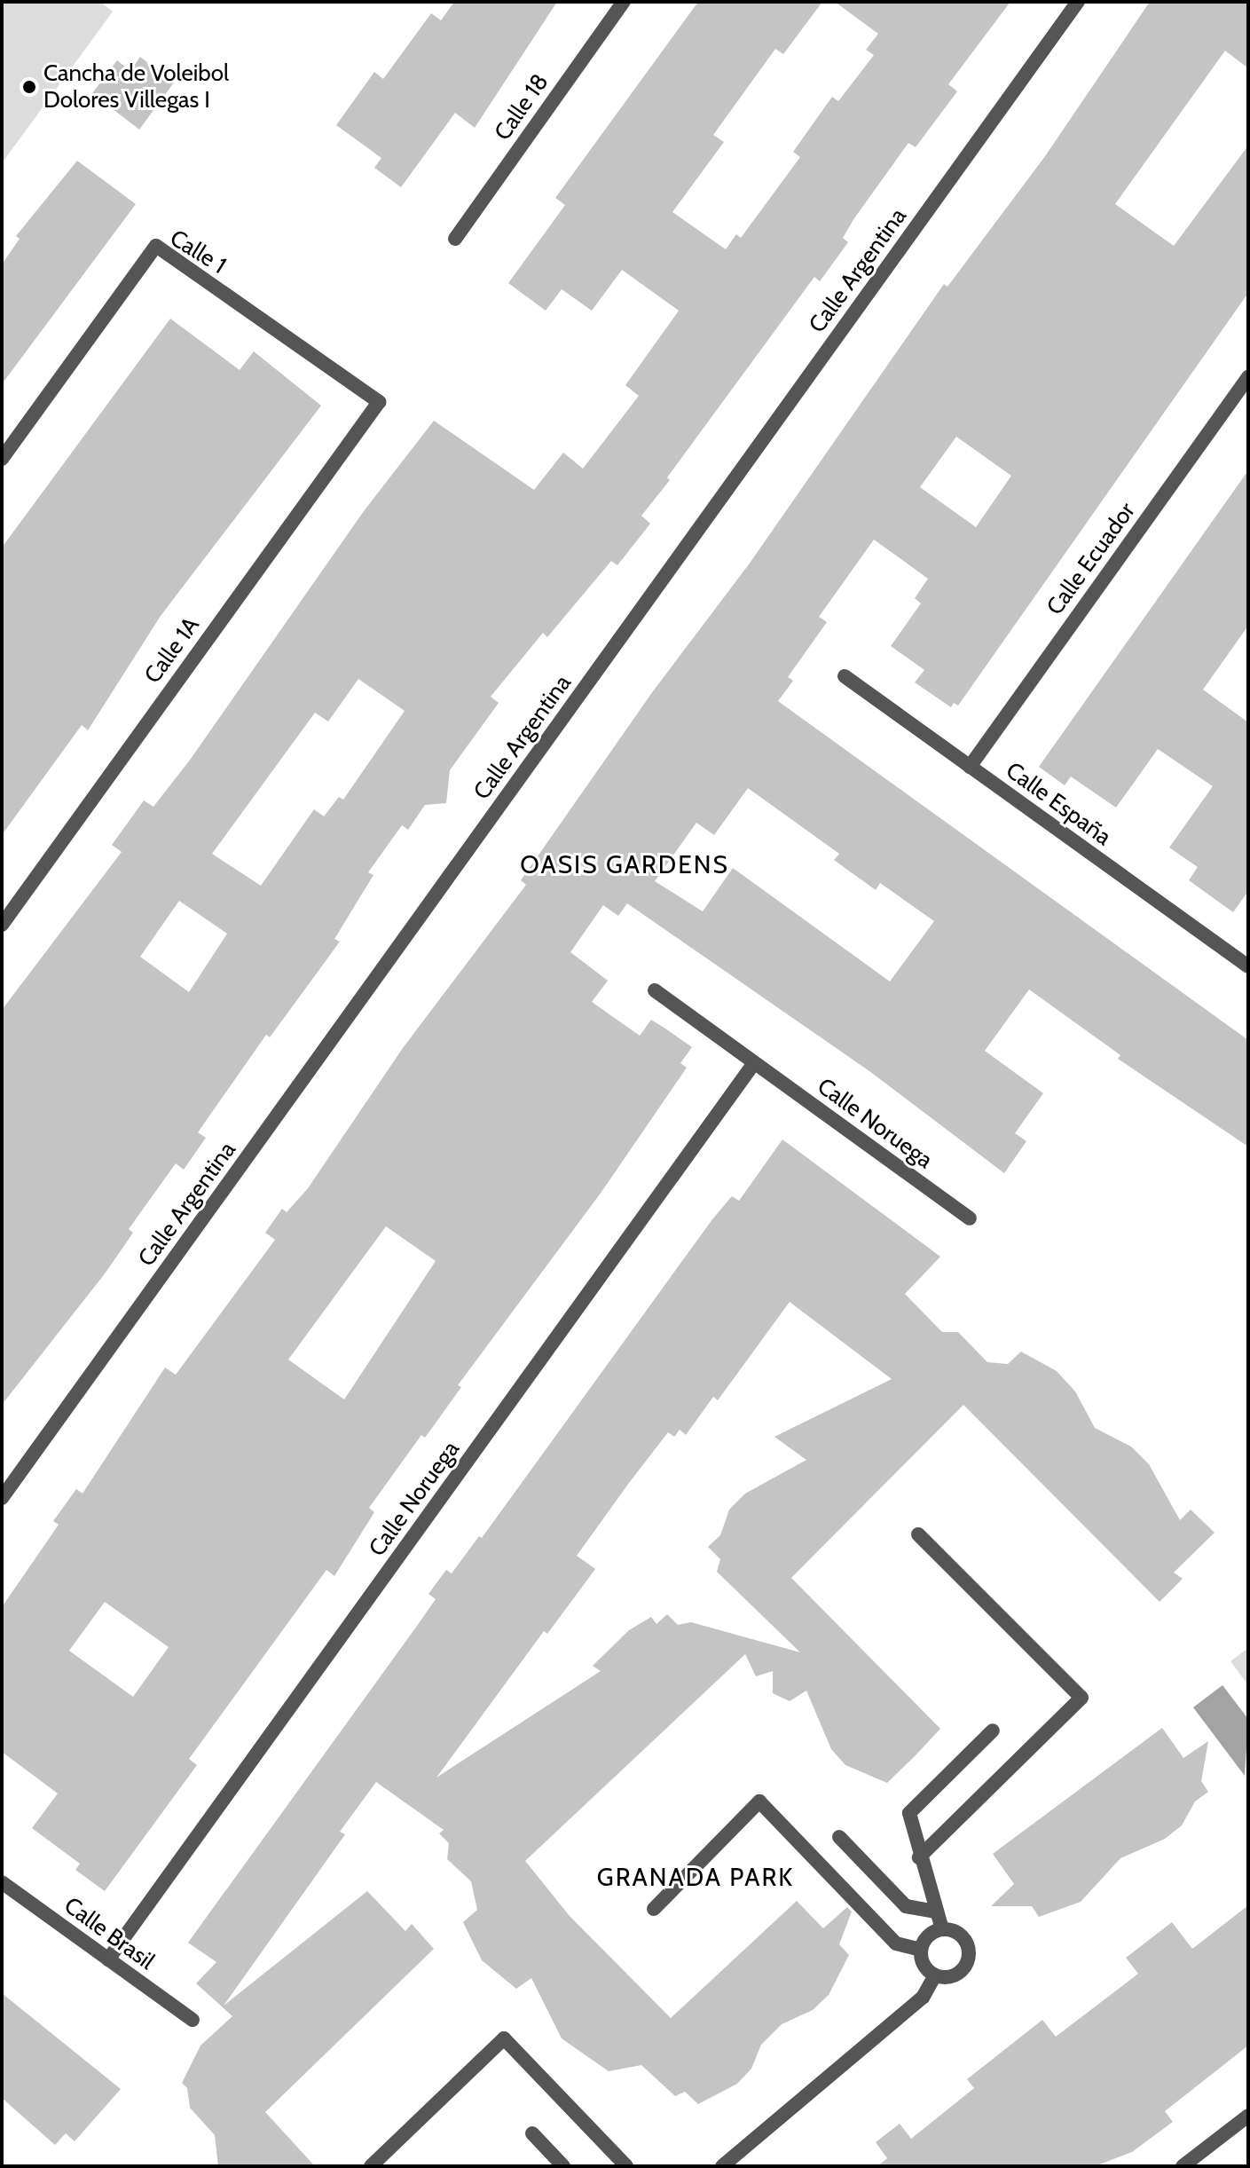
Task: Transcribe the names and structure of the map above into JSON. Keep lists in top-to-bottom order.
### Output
{
  "streets": {
    "street": [
      "Calle 18",
      "Calle 1",
      "Calle Argentina",
      "Calle Ecuador",
      "Calle 1A",
      "Calle España",
      "Calle Noruega",
      "Calle Brasil"
    ]
  },
  "crossings": [
    ["Calle 1", "Calle 1A"],
    ["Calle Ecuador", "Calle España"],
    ["Calle Noruega", "Calle Brasil"]
  ],
  "districts": ["OASIS GARDENS", "GRANADA PARK"],
  "places": ["Cancha de Voleibol Dolores Villegas I"]
}
